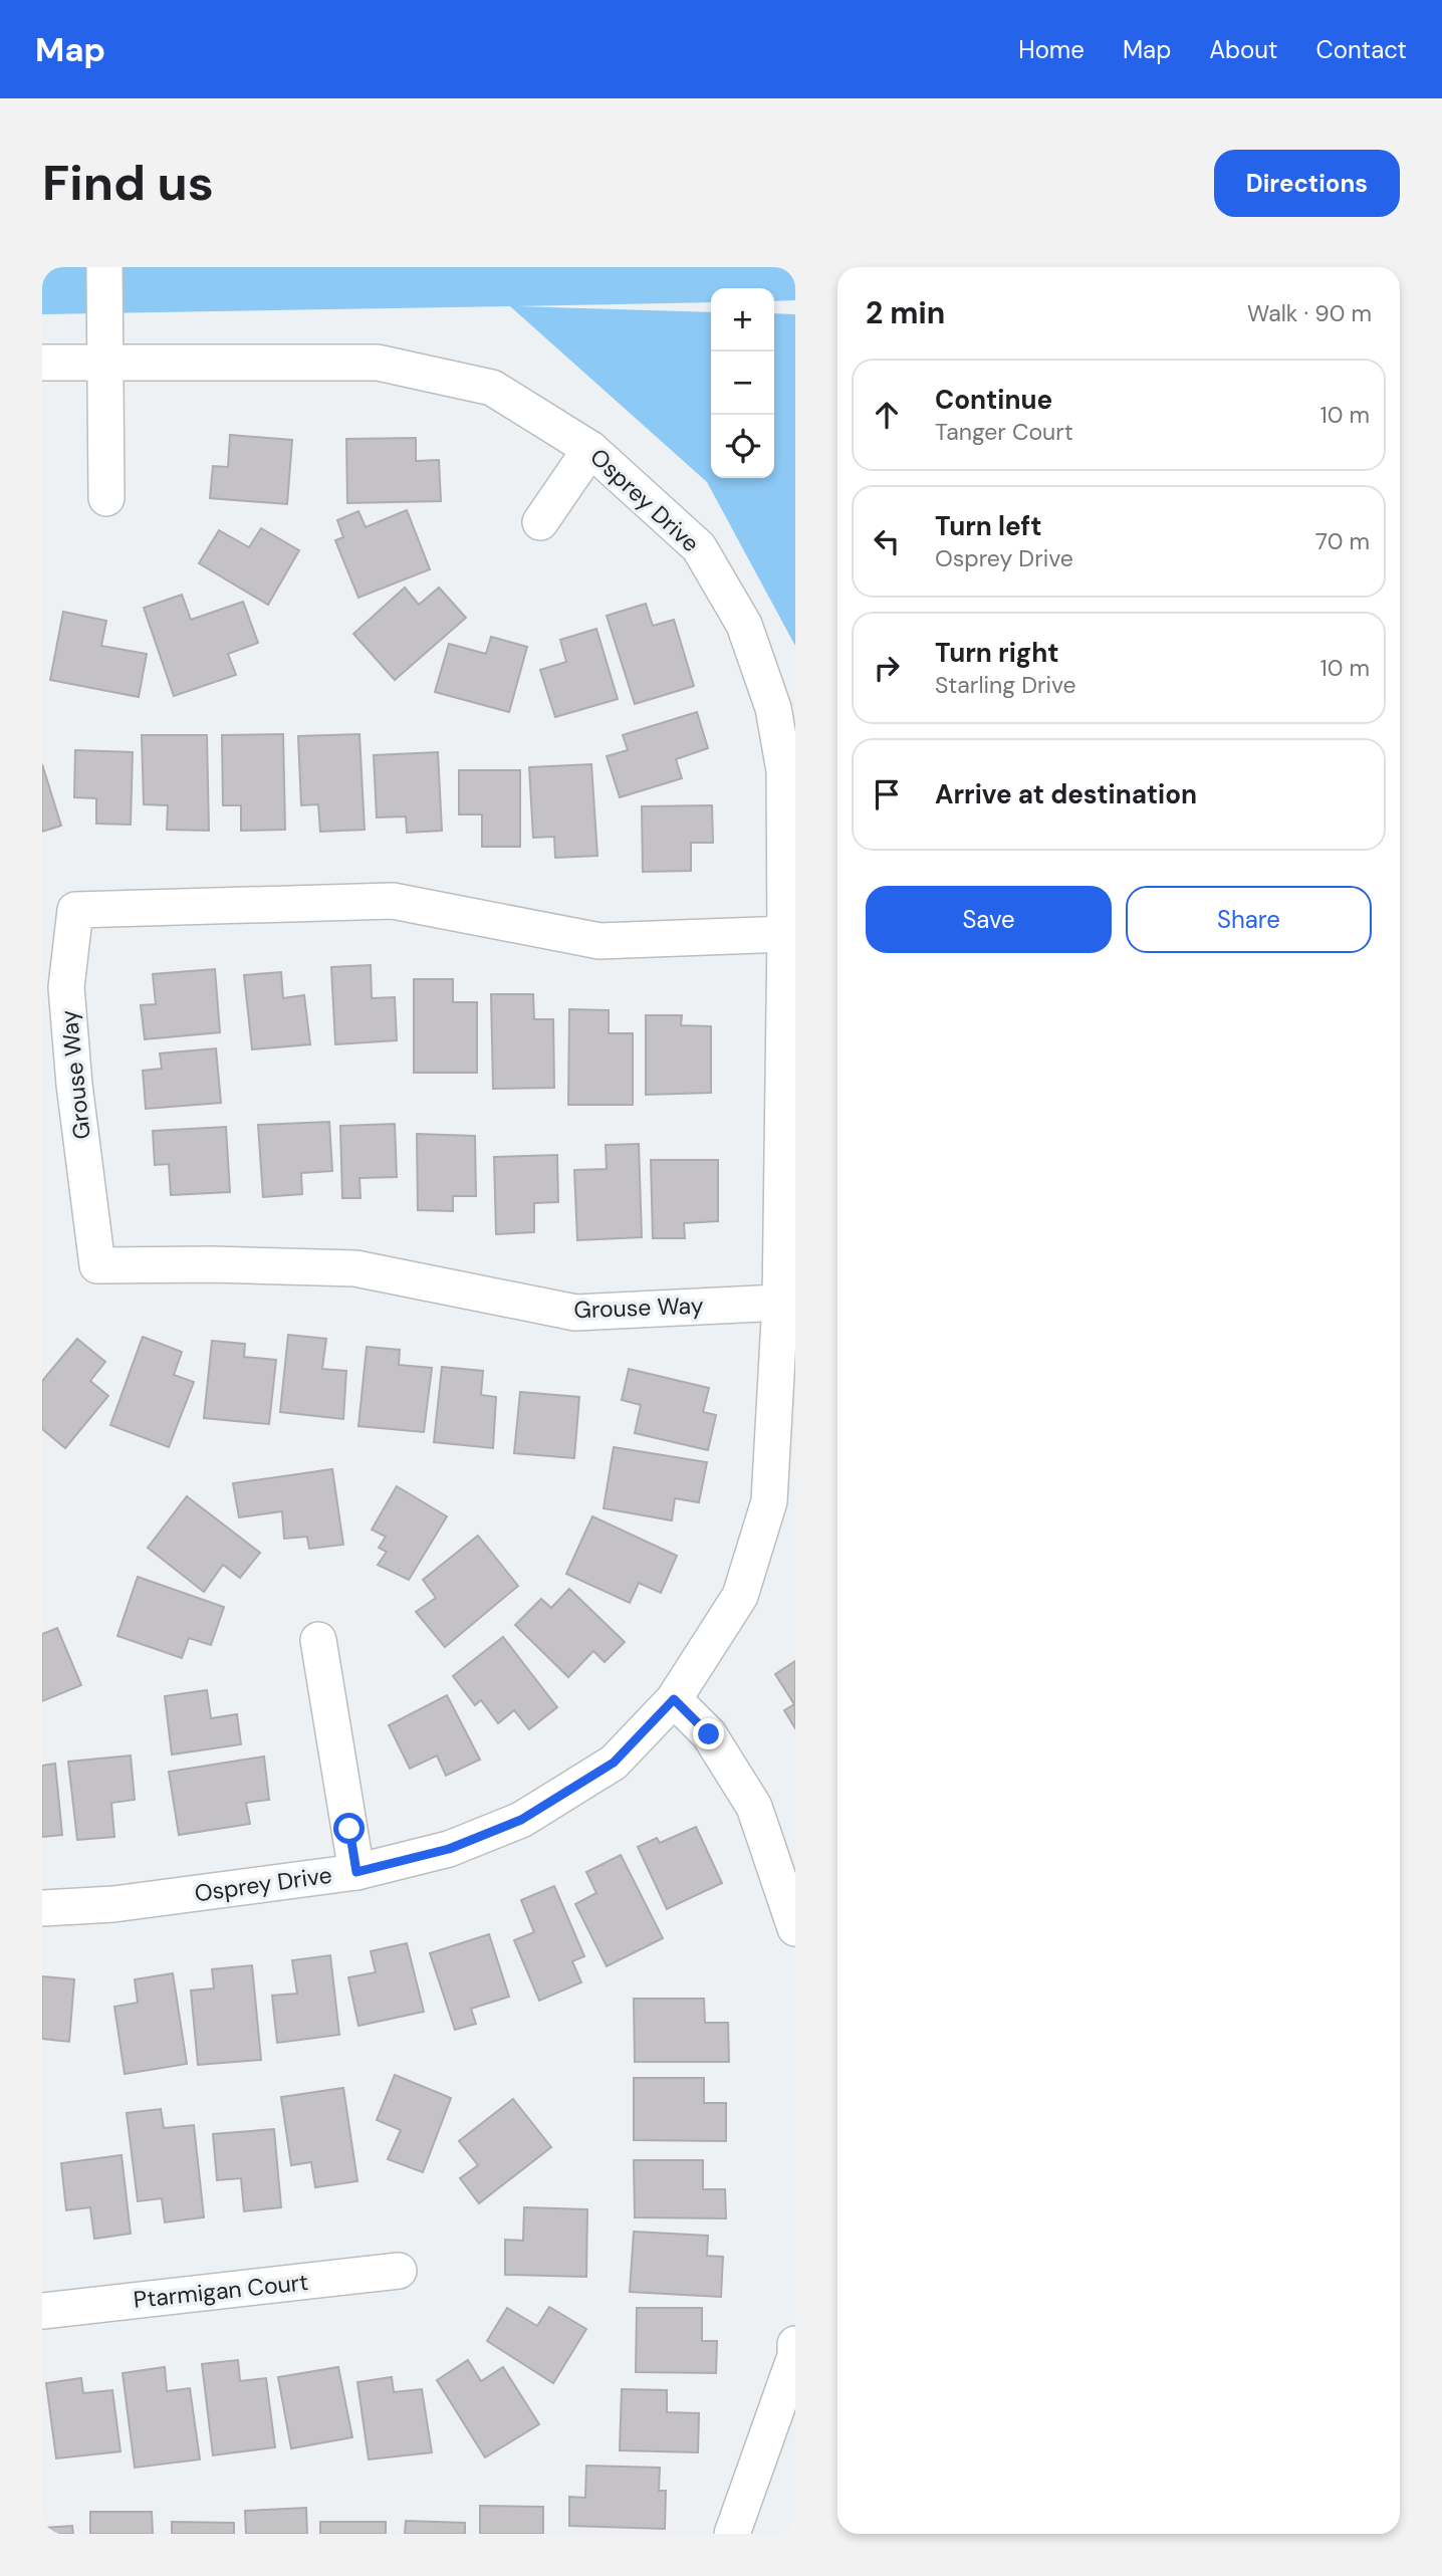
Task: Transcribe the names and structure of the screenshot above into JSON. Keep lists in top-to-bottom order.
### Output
{
  "streets": {
    "street": ["Osprey Drive", "Grouse Way", "Ptarmigan Court"]
  },
  "crossings": [
    ["Osprey Drive", "Grouse Way"]
  ],
  "page": {
    "header": "Map",
    "nav": [
      "Home",
      "Map",
      "About",
      "Contact"
    ],
    "buttons": [
      "Directions",
      ["Save", "Share"]
    ],
    "title": "Find us",
    "heading": ["2 min", "Walk · 90 m"],
    "map_buttons": ["+", "−"],
    "list": [
      ["Continue", "Tanger Court", "10 m"],
      ["Turn left", "Osprey Drive", "70 m"],
      ["Turn right", "Starling Drive", "10 m"],
      "Arrive at destination"
    ]
  }
}
